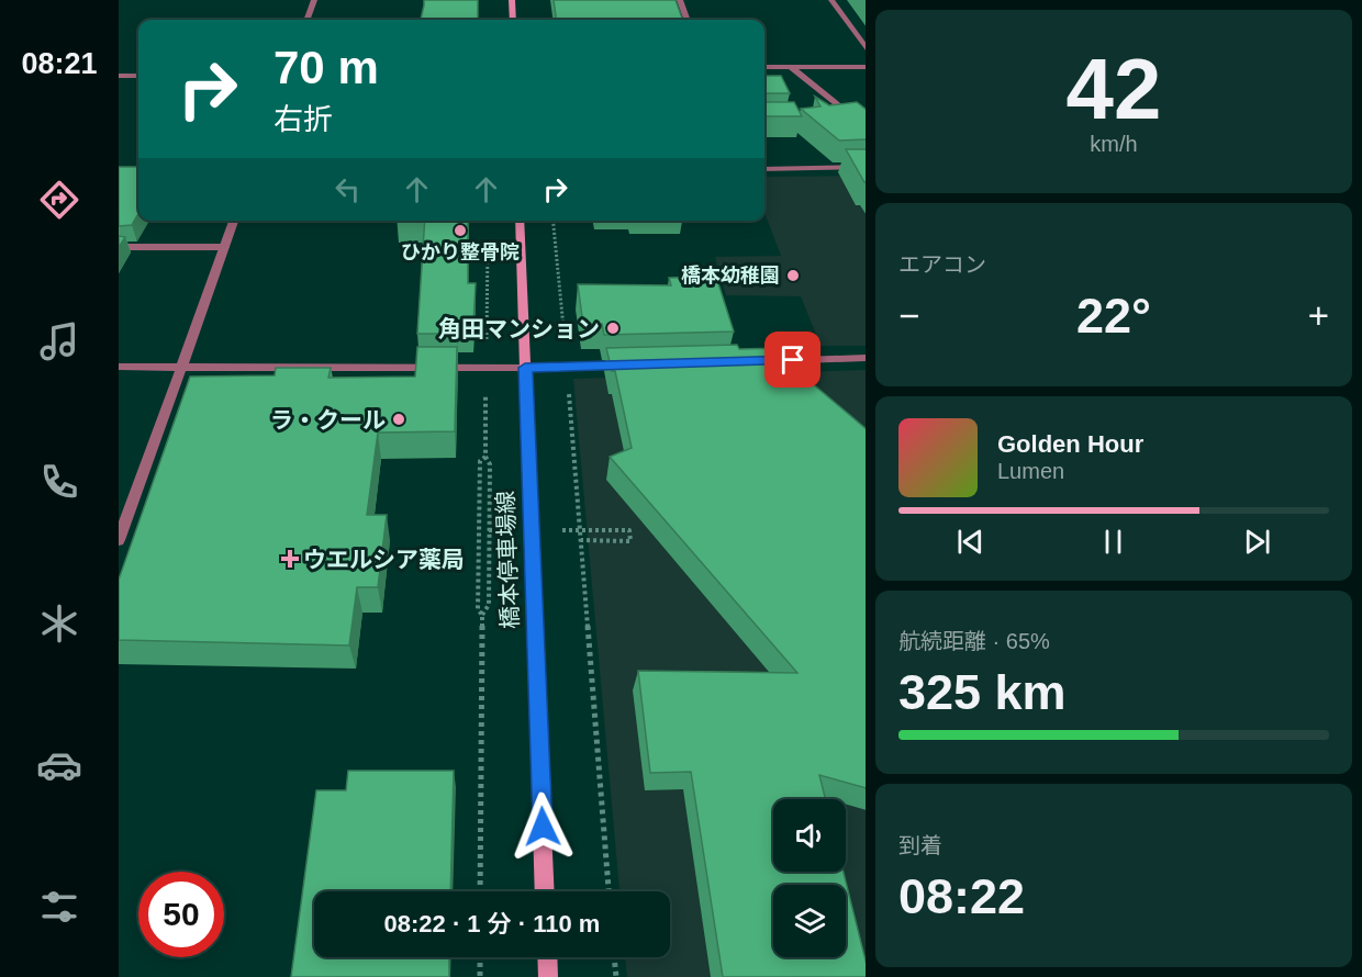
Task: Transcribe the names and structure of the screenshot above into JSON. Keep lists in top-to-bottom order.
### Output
{
  "streets": {
    "main road": ["橋本停車場線"]
  },
  "places": {
    "other": [
      "ひかり整骨院",
      "橋本幼稚園",
      "角田マンション",
      "ラ・クール"
    ],
    "health": ["ウエルシア薬局"]
  },
  "page": {
    "tabs": "08:21",
    "tile": [
      ["42", "km/h"],
      "エアコン",
      ["航続距離 · 65%", "325 km"],
      ["到着", "08:22"]
    ],
    "turn": ["70 m", "右折"],
    "heat": ["−", "22°", "+"],
    "song": ["Golden Hour", "Lumen"],
    "limit": "50",
    "trip": "08:22 · 1 分 · 110 m"
  }
}
